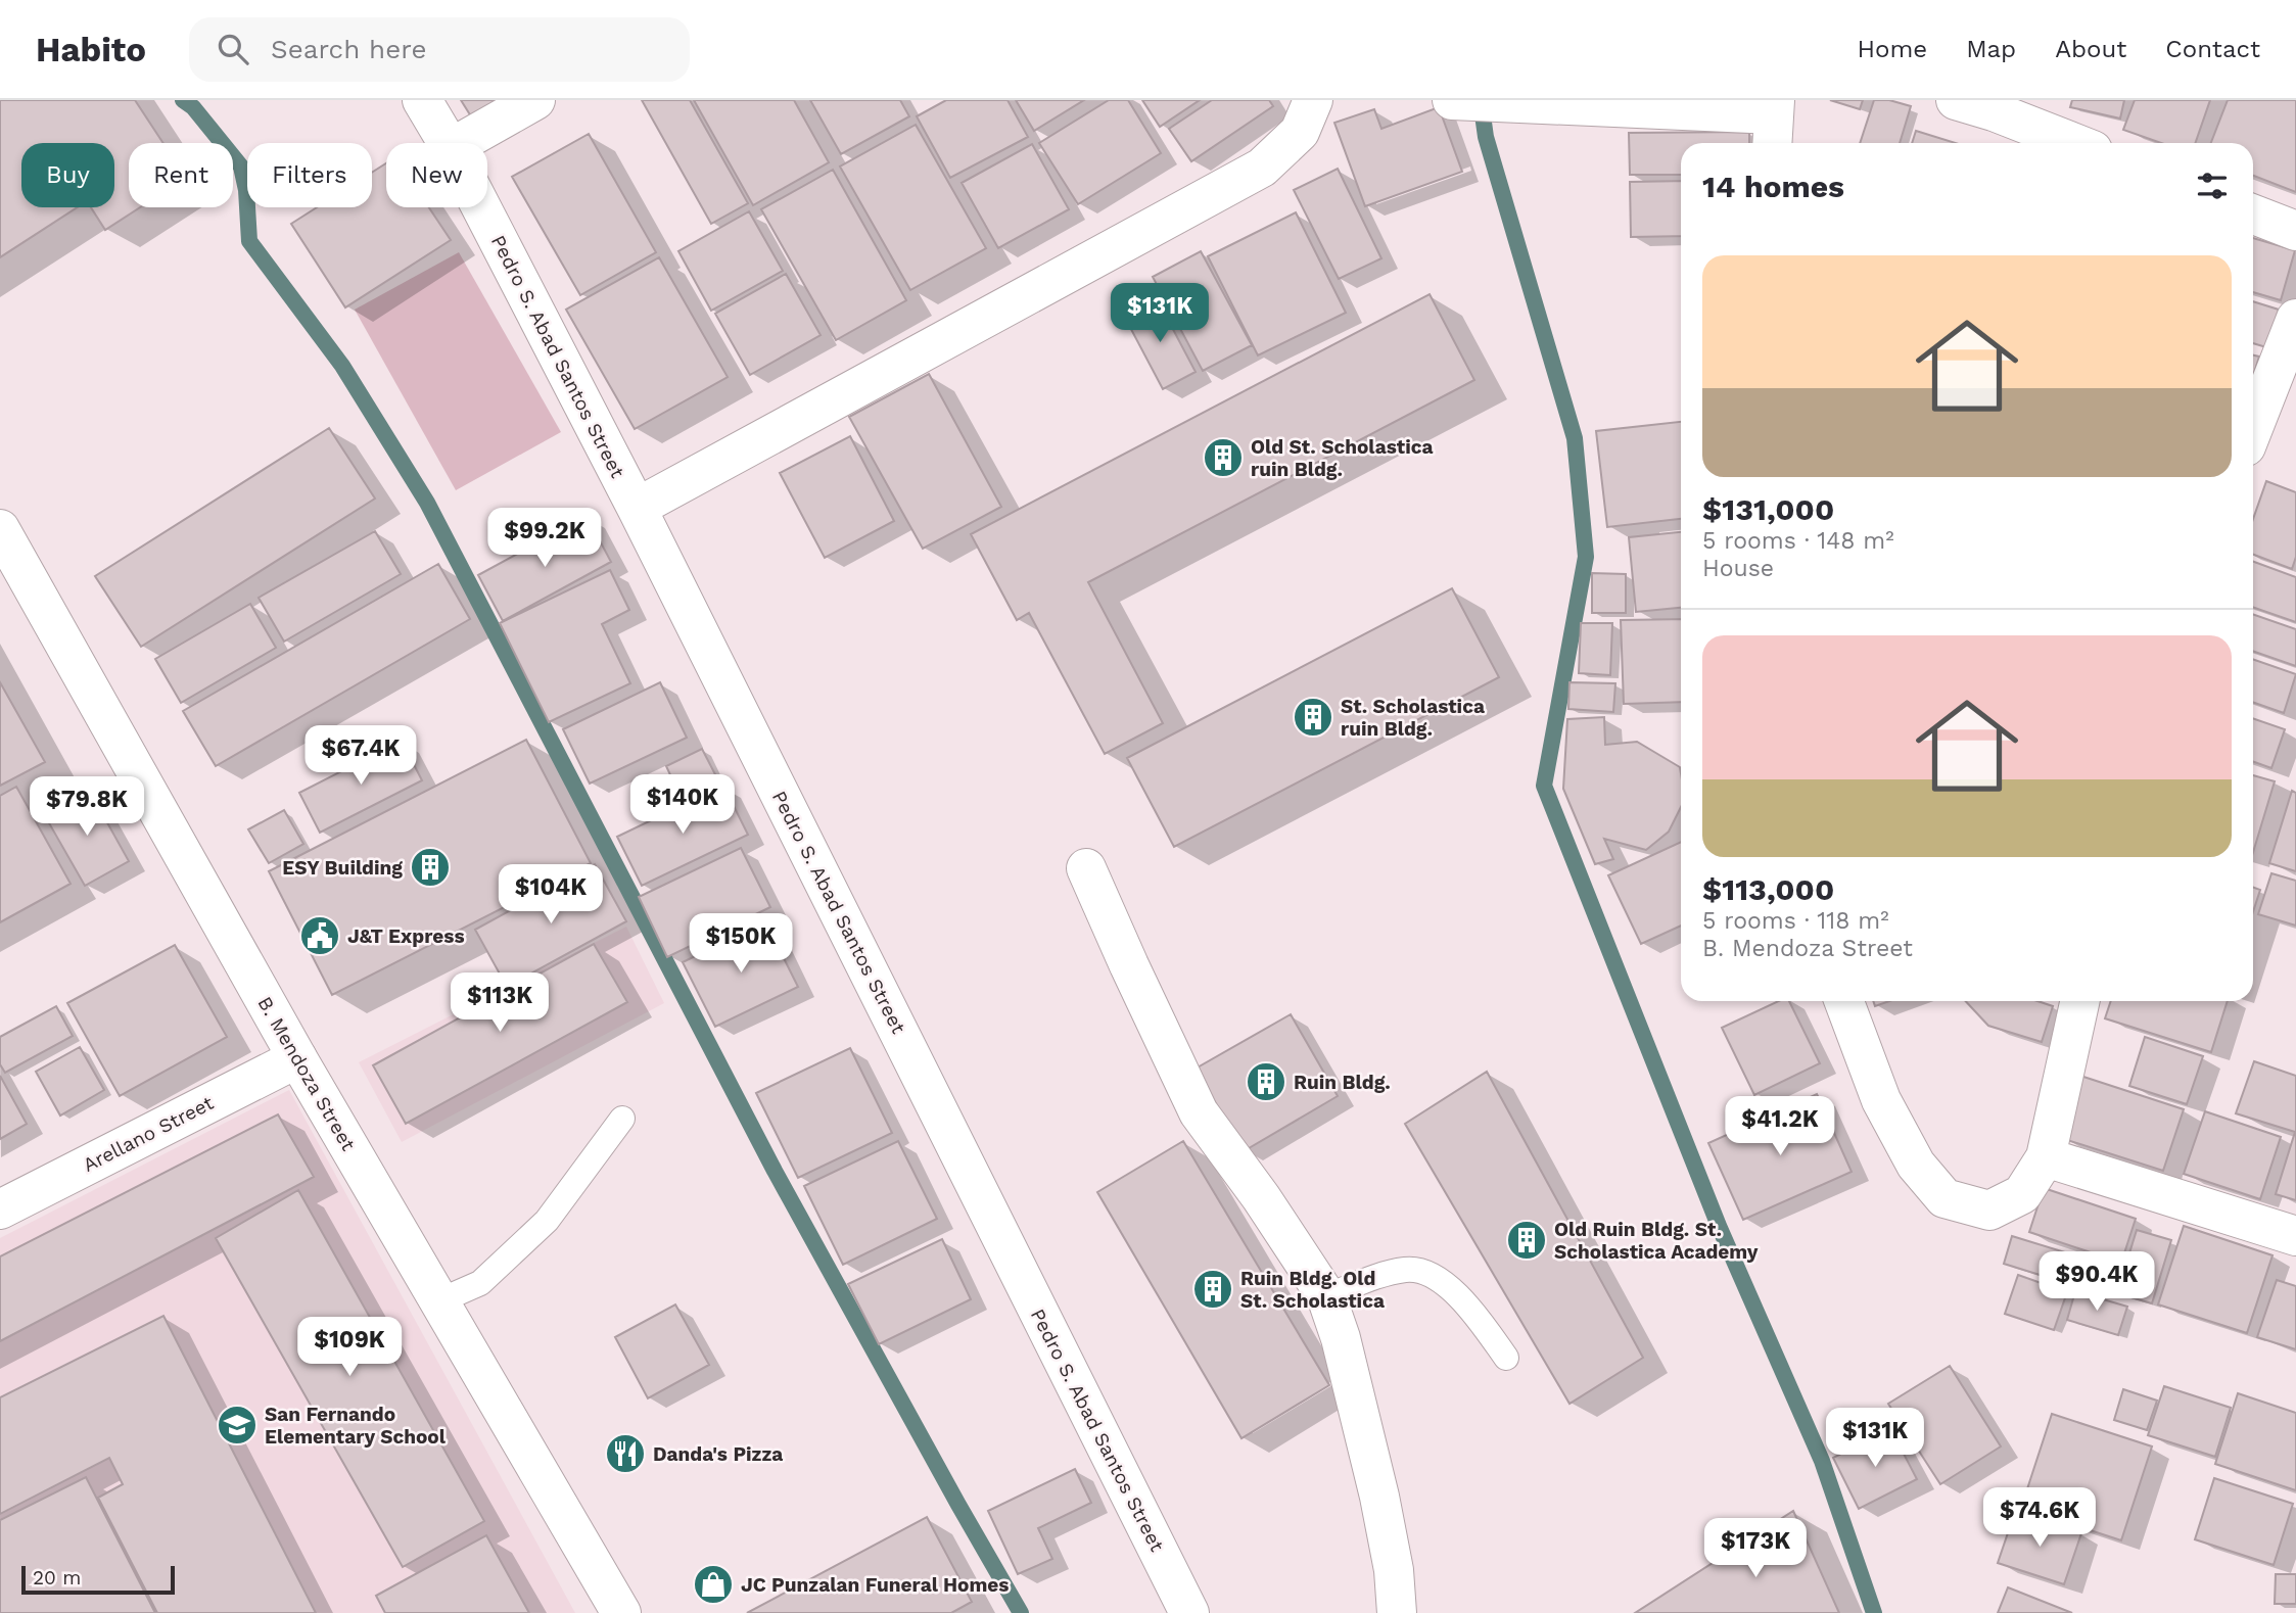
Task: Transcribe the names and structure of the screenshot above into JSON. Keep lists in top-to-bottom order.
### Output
{
  "streets": {
    "street": ["Pedro S. Abad Santos Street", "B. Mendoza Street", "Arellano Street"]
  },
  "crossings": [
    ["B. Mendoza Street", "Arellano Street"]
  ],
  "places": {
    "building": [
      "Old St. Scholastica ruin Bldg.",
      "St. Scholastica ruin Bldg.",
      "ESY Building",
      "Ruin Bldg.",
      "Old Ruin Bldg. St. Scholastica Academy",
      "Ruin Bldg. Old St. Scholastica"
    ],
    "public building": ["J&T Express"],
    "school or university": ["San Fernando Elementary School"],
    "restaurant": ["Danda's Pizza"],
    "shop": ["JC Punzalan Funeral Homes"]
  },
  "scale_bar": "20 m",
  "page": {
    "header": "Habito",
    "search": "Search here",
    "nav": [
      "Home",
      "Map",
      "About",
      "Contact"
    ],
    "chip": [
      "Buy",
      "Rent",
      "Filters",
      "New"
    ],
    "heading": "14 homes",
    "list": [
      {
        "name": "$131,000",
        "note": "5 rooms · 148 m² · House"
      },
      {
        "name": "$113,000",
        "note": "5 rooms · 118 m² · B. Mendoza Street"
      }
    ],
    "price": [
      "$131K",
      "$99.2K",
      "$67.4K",
      "$140K",
      "$79.8K",
      "$104K",
      "$150K",
      "$113K",
      "$41.2K",
      "$90.4K",
      "$109K",
      "$131K",
      "$74.6K",
      "$173K"
    ],
    "scale": "20 m"
  }
}
